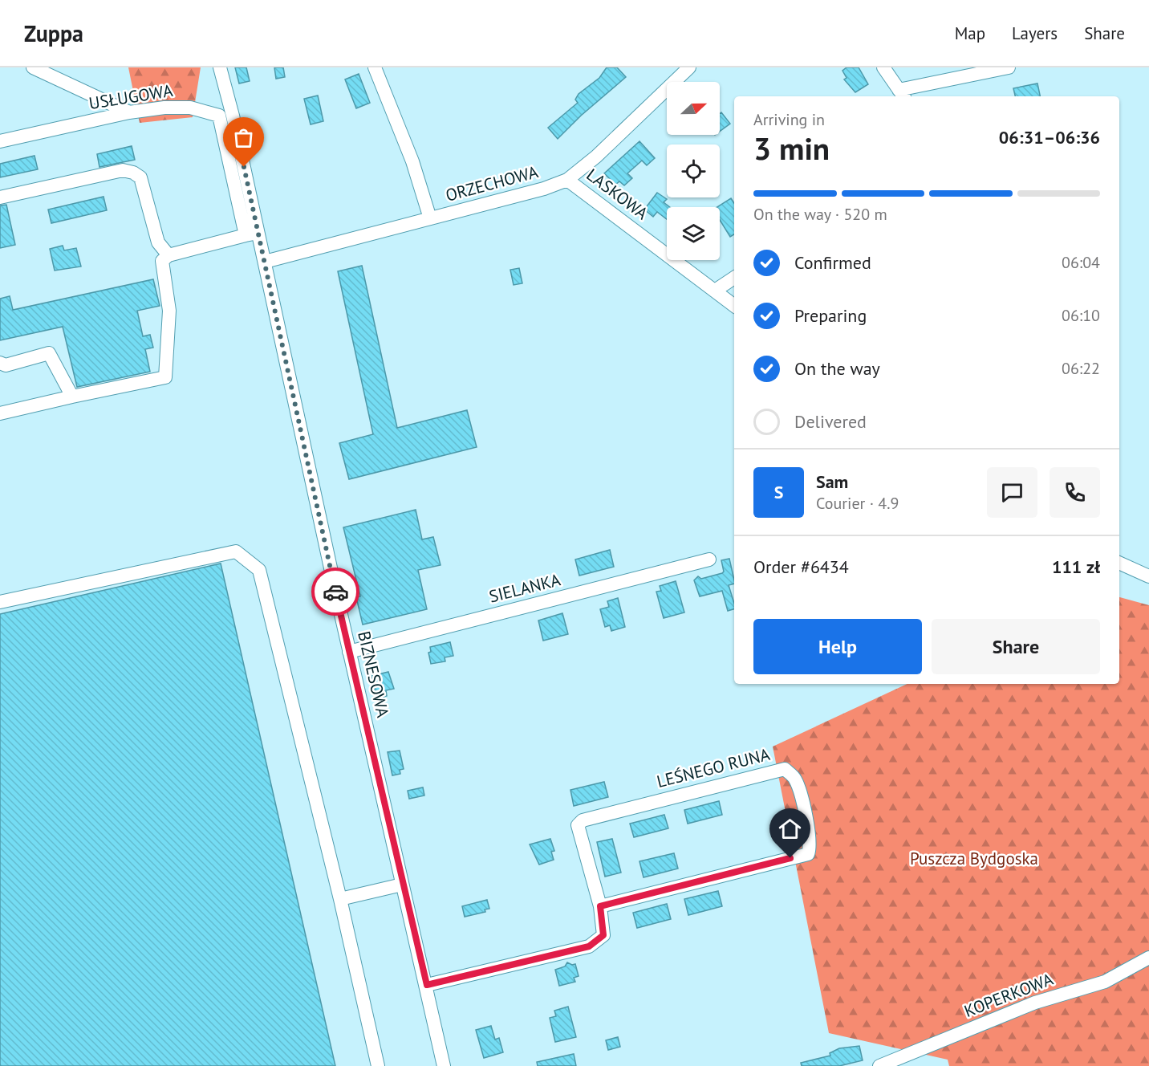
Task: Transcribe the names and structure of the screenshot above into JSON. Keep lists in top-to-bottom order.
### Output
{
  "streets": {
    "street": [
      "USŁUGOWA",
      "ORZECHOWA",
      "LASKOWA",
      "SIELANKA",
      "BIZNESOWA",
      "LEŚNEGO RUNA",
      "KOPERKOWA"
    ]
  },
  "crossings": [
    ["USŁUGOWA", "BIZNESOWA"],
    ["ORZECHOWA", "LASKOWA"],
    ["ORZECHOWA", "BIZNESOWA"],
    ["SIELANKA", "BIZNESOWA"],
    ["BIZNESOWA", "LEŚNEGO RUNA"]
  ],
  "parks": ["Puszcza Bydgoska"],
  "north": "right",
  "page": {
    "header": "Zuppa",
    "nav": ["Map", "Layers", "Share"],
    "heading": ["3 min", "Arriving in", "06:31–06:36"],
    "panel": [
      "Sam",
      "Courier · 4.9",
      "Order #6434",
      "111 zł"
    ],
    "bar": "On the way · 520 m",
    "list": [
      ["Confirmed", "06:04"],
      ["Preparing", "06:10"],
      ["On the way", "06:22"],
      "Delivered"
    ],
    "round": "S",
    "buttons": ["Help", "Share"]
  }
}
